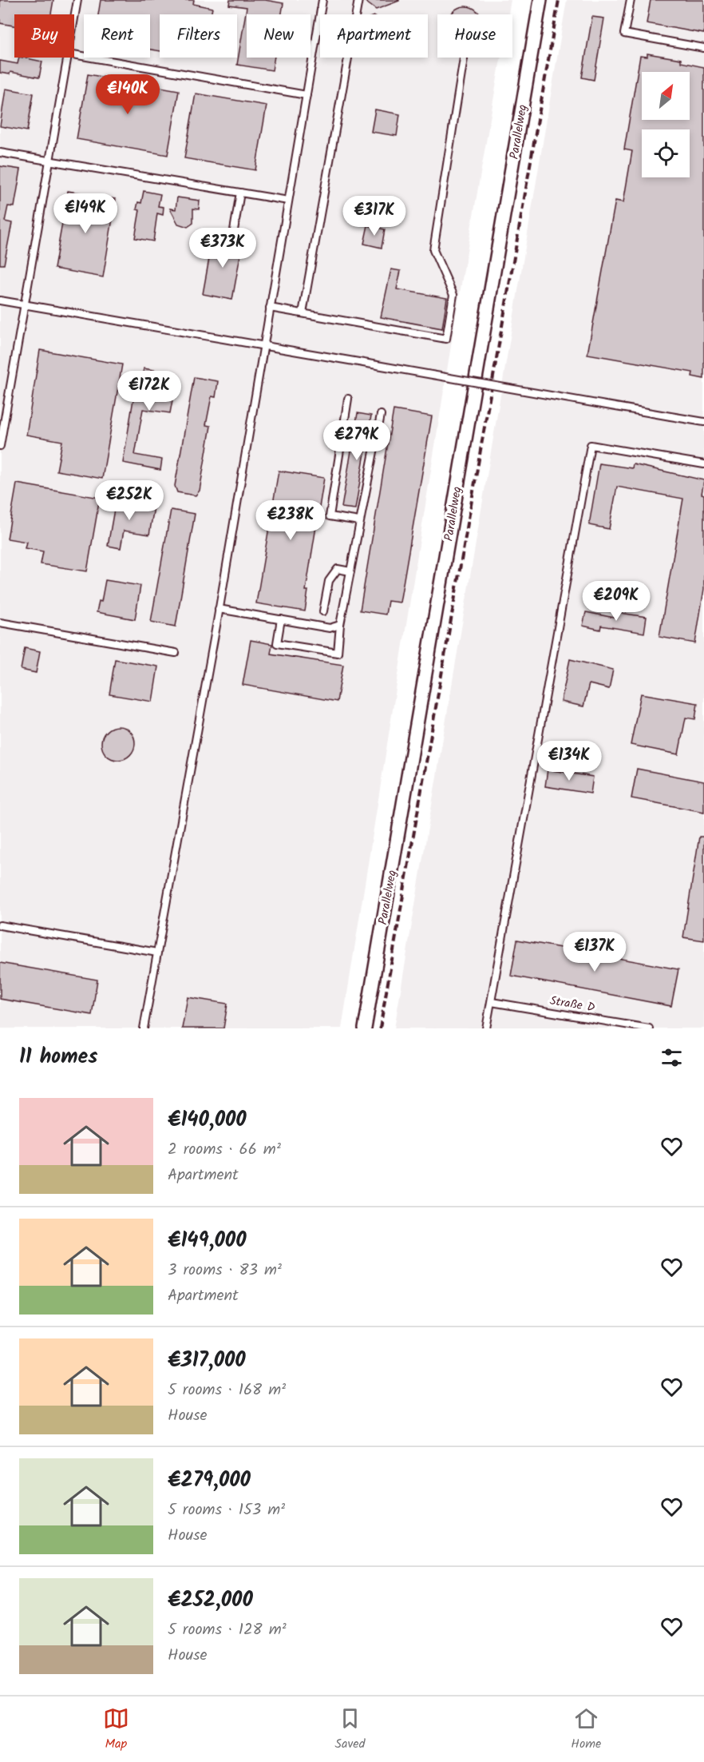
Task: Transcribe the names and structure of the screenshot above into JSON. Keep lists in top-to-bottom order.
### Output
{
  "streets": {
    "street": ["Parallelweg"],
    "lane": ["Straße D"]
  },
  "north": "top right",
  "page": {
    "chip": [
      "Buy",
      "Rent",
      "Filters",
      "New",
      "Apartment",
      "House"
    ],
    "price": [
      "€140K",
      "€149K",
      "€317K",
      "€373K",
      "€172K",
      "€279K",
      "€252K",
      "€238K",
      "€209K",
      "€134K",
      "€137K"
    ],
    "heading": "11 homes",
    "list": [
      {
        "name": "€140,000",
        "note": "2 rooms · 66 m² · Apartment"
      },
      {
        "name": "€149,000",
        "note": "3 rooms · 83 m² · Apartment"
      },
      {
        "name": "€317,000",
        "note": "5 rooms · 168 m² · House"
      },
      {
        "name": "€279,000",
        "note": "5 rooms · 153 m² · House"
      },
      {
        "name": "€252,000",
        "note": "5 rooms · 128 m² · House"
      }
    ],
    "tabs": ["Map", "Saved", "Home"]
  }
}
